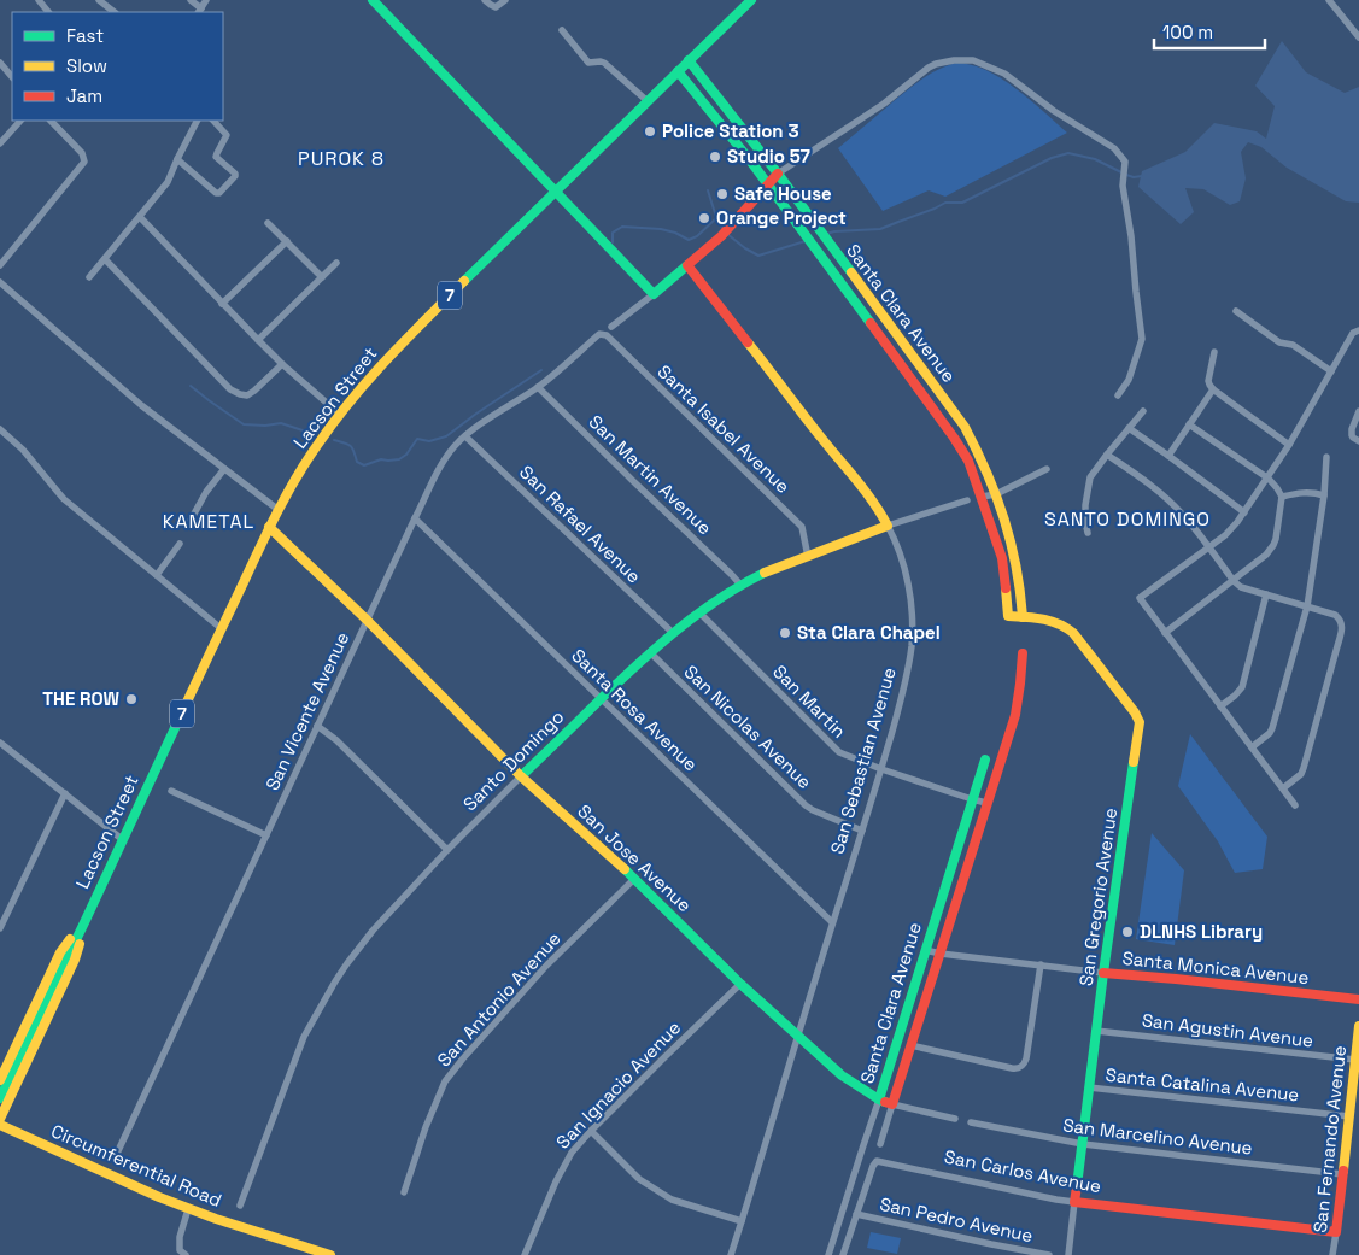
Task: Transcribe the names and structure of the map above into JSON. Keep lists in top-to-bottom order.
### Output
{
  "streets": {
    "street": [
      "7",
      "Santa Clara Avenue",
      "Lacson Street",
      "Santa Isabel Avenue",
      "San Martin Avenue",
      "San Rafael Avenue",
      "San Martin",
      "Santa Rosa Avenue",
      "San Vicente Avenue",
      "San Nicolas Avenue",
      "Santo Domingo",
      "San Sebastian Avenue",
      "San Jose Avenue",
      "San Gregorio Avenue",
      "Santa Monica Avenue",
      "San Antonio Avenue",
      "San Agustin Avenue",
      "San Ignacio Avenue",
      "Santa Catalina Avenue",
      "San Marcelino Avenue",
      "San Fernando Avenue",
      "Circumferential Road",
      "San Carlos Avenue",
      "San Pedro Avenue"
    ]
  },
  "crossings": [
    ["Santa Clara Avenue", "Lacson Street"],
    ["Santa Clara Avenue", "San Martin"],
    ["Santa Clara Avenue", "San Jose Avenue"],
    ["Santa Clara Avenue", "San Gregorio Avenue"],
    ["Santa Clara Avenue", "Santa Monica Avenue"],
    ["Lacson Street", "San Jose Avenue"],
    ["Santa Isabel Avenue", "San Vicente Avenue"],
    ["Santa Isabel Avenue", "Santo Domingo"],
    ["San Martin Avenue", "San Vicente Avenue"],
    ["San Martin Avenue", "Santo Domingo"],
    ["San Rafael Avenue", "San Vicente Avenue"],
    ["San Rafael Avenue", "Santo Domingo"],
    ["San Martin", "Santo Domingo"],
    ["San Martin", "San Sebastian Avenue"],
    ["Santa Rosa Avenue", "San Vicente Avenue"],
    ["Santa Rosa Avenue", "Santo Domingo"],
    ["Santa Rosa Avenue", "San Sebastian Avenue"],
    ["San Vicente Avenue", "San Jose Avenue"],
    ["San Nicolas Avenue", "Santo Domingo"],
    ["San Nicolas Avenue", "San Sebastian Avenue"],
    ["Santo Domingo", "San Sebastian Avenue"],
    ["Santo Domingo", "San Jose Avenue"],
    ["San Sebastian Avenue", "San Jose Avenue"],
    ["San Jose Avenue", "San Antonio Avenue"],
    ["San Jose Avenue", "San Ignacio Avenue"],
    ["San Gregorio Avenue", "Santa Monica Avenue"],
    ["San Gregorio Avenue", "San Agustin Avenue"],
    ["San Gregorio Avenue", "Santa Catalina Avenue"],
    ["San Gregorio Avenue", "San Marcelino Avenue"],
    ["San Gregorio Avenue", "San Carlos Avenue"],
    ["San Agustin Avenue", "San Fernando Avenue"],
    ["Santa Catalina Avenue", "San Fernando Avenue"],
    ["San Marcelino Avenue", "San Fernando Avenue"],
    ["San Fernando Avenue", "San Carlos Avenue"],
    ["San Carlos Avenue", "San Pedro Avenue"]
  ],
  "districts": ["PUROK 8", "SANTO DOMINGO", "KAMETAL"],
  "places": [
    "Police Station 3",
    "Studio 57",
    "Safe House",
    "Orange Project",
    "Sta Clara Chapel",
    "THE ROW",
    "DLNHS Library"
  ],
  "legend": ["Fast", "Slow", "Jam"],
  "scale_bar": "100 m"
}
